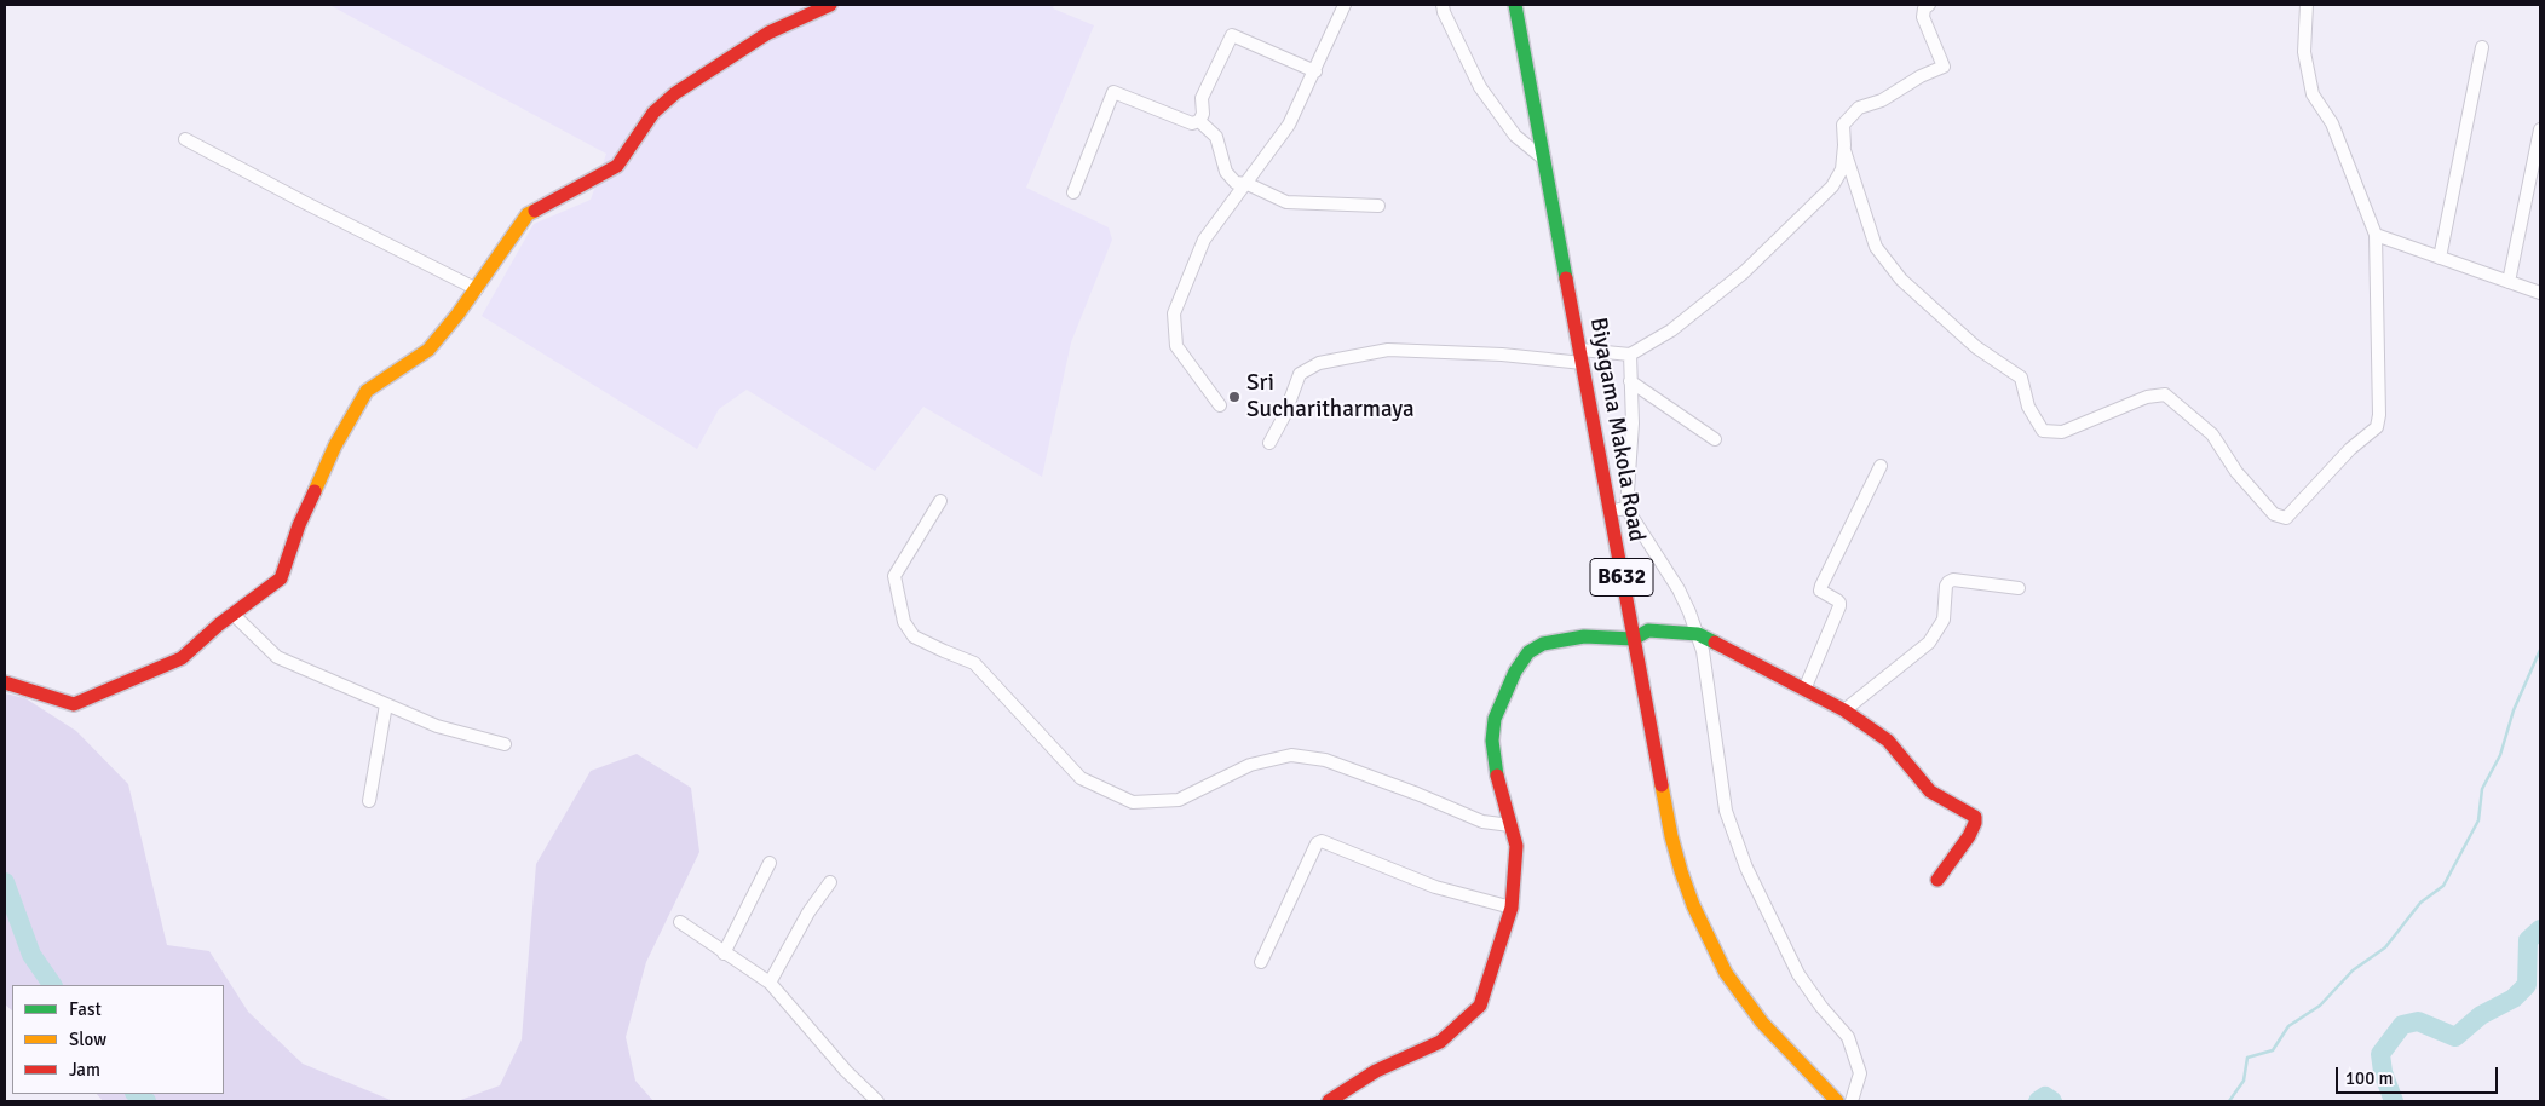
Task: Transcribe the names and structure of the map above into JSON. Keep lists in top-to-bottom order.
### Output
{
  "streets": {
    "street": ["Biyagama Makola Road", "B632"]
  },
  "places": ["Sri Sucharitharmaya"],
  "legend": ["Fast", "Slow", "Jam"],
  "scale_bar": "100 m"
}
